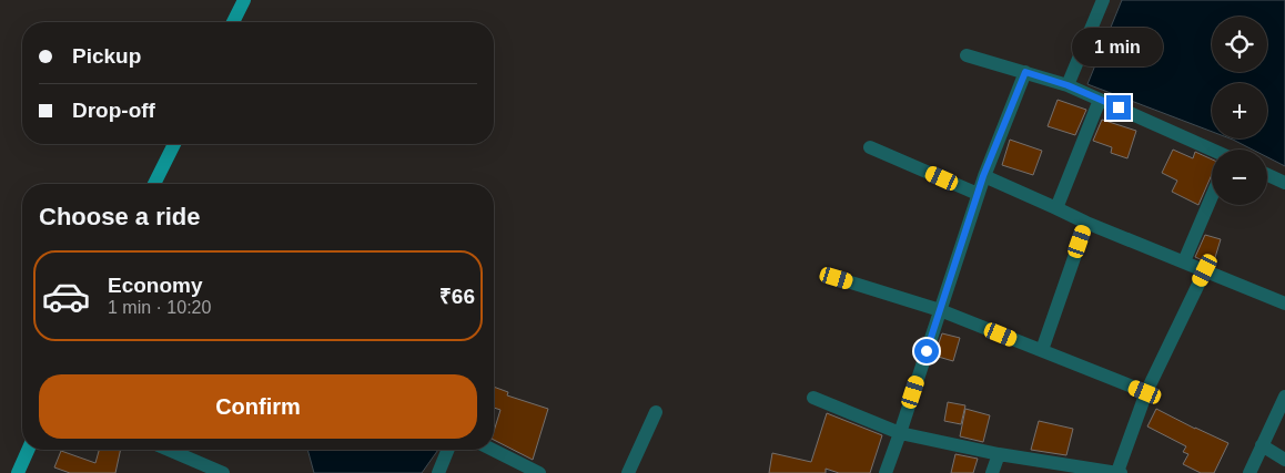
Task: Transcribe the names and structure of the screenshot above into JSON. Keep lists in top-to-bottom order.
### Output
{
  "page": {
    "map_buttons": ["+", "−"],
    "banner": ["Pickup", "Drop-off"],
    "bubble": "1 min",
    "heading": "Choose a ride",
    "list": [
      {
        "name": "Economy",
        "note": "1 min · 10:20",
        "value": "₹66"
      }
    ],
    "buttons": "Confirm"
  }
}
